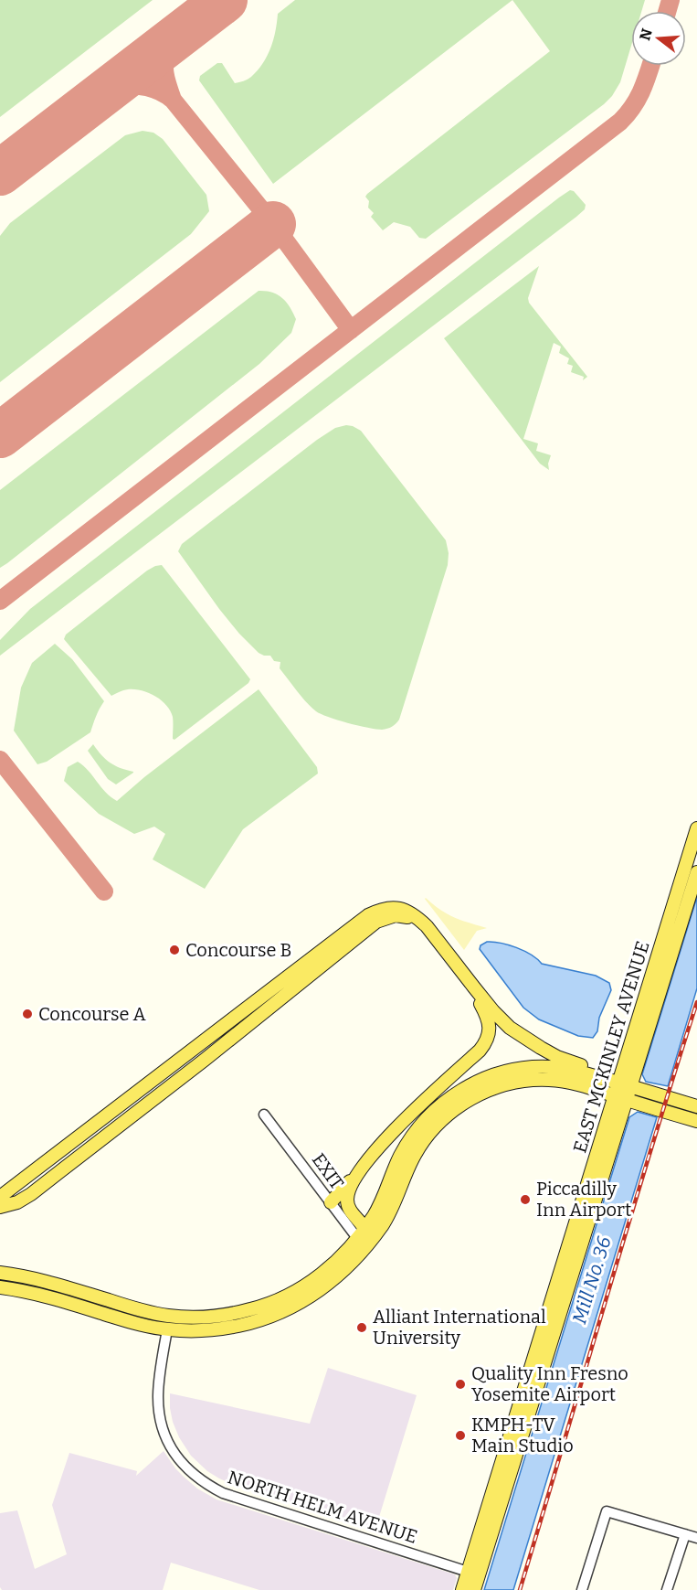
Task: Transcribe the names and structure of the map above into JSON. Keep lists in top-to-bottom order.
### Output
{
  "streets": {
    "main road": ["EAST MCKINLEY AVENUE"],
    "street": ["EXIT", "NORTH HELM AVENUE"]
  },
  "crossings": [
    ["EAST MCKINLEY AVENUE", "NORTH HELM AVENUE"]
  ],
  "water": ["Mill No. 36"],
  "places": [
    "Concourse B",
    "Concourse A",
    "Piccadilly Inn Airport",
    "Alliant International University",
    "Quality Inn Fresno Yosemite Airport",
    "KMPH-TV Main Studio"
  ],
  "north": "left"
}
